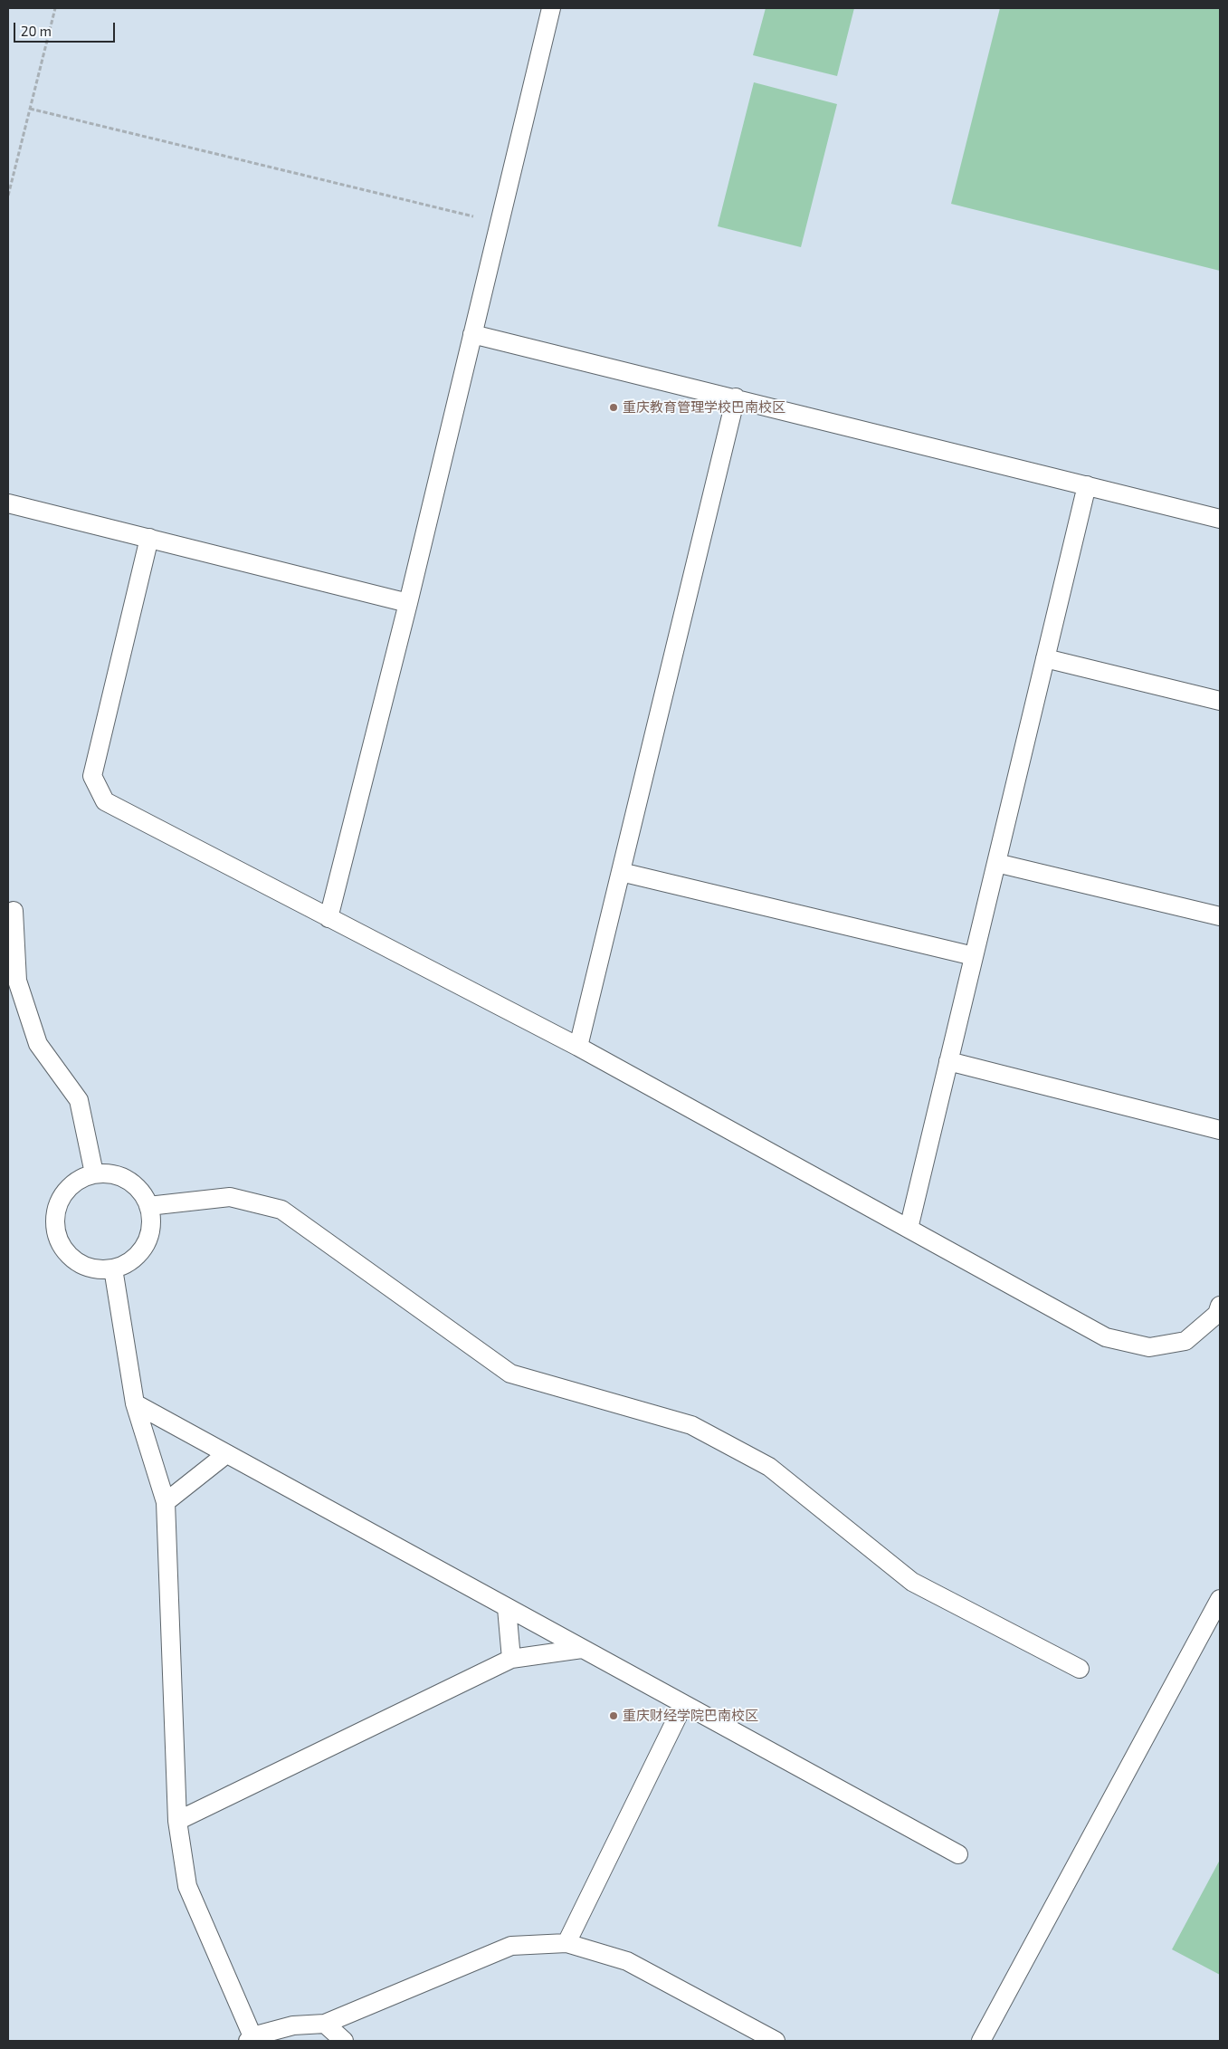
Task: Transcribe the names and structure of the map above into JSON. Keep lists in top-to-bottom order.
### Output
{
  "places": ["重庆教育管理学校巴南校区", "重庆财经学院巴南校区"],
  "scale_bar": "20 m"
}
